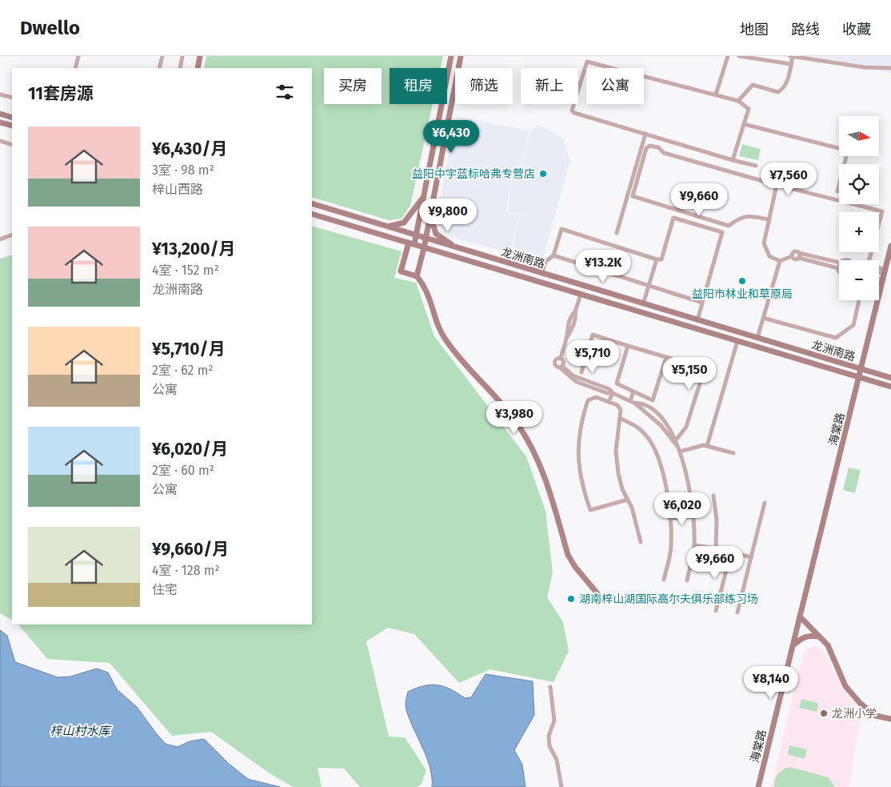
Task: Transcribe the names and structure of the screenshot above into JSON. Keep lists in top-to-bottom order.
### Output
{
  "streets": {
    "street": ["龙洲南路", "海棠路"]
  },
  "crossings": [
    ["龙洲南路", "海棠路"]
  ],
  "water": ["梓山村水库"],
  "places": [
    "益阳中宇蓝标哈弗专营店",
    "益阳市林业和草原局",
    "湖南梓山湖国际高尔夫俱乐部练习场",
    "龙洲小学"
  ],
  "north": "right",
  "page": {
    "header": "Dwello",
    "nav": ["地图", "路线", "收藏"],
    "chip": [
      "买房",
      "租房",
      "筛选",
      "新上",
      "公寓"
    ],
    "heading": "11套房源",
    "map_buttons": ["+", "−"],
    "list": [
      {
        "name": "¥6,430/月",
        "note": "3室 · 98 m² · 梓山西路"
      },
      {
        "name": "¥13,200/月",
        "note": "4室 · 152 m² · 龙洲南路"
      },
      {
        "name": "¥5,710/月",
        "note": "2室 · 62 m² · 公寓"
      },
      {
        "name": "¥6,020/月",
        "note": "2室 · 60 m² · 公寓"
      },
      {
        "name": "¥9,660/月",
        "note": "4室 · 128 m² · 住宅"
      }
    ],
    "price": [
      "¥6,430",
      "¥7,560",
      "¥9,660",
      "¥9,800",
      "¥13.2K",
      "¥5,710",
      "¥5,150",
      "¥3,980",
      "¥6,020",
      "¥9,660",
      "¥8,140"
    ]
  }
}
